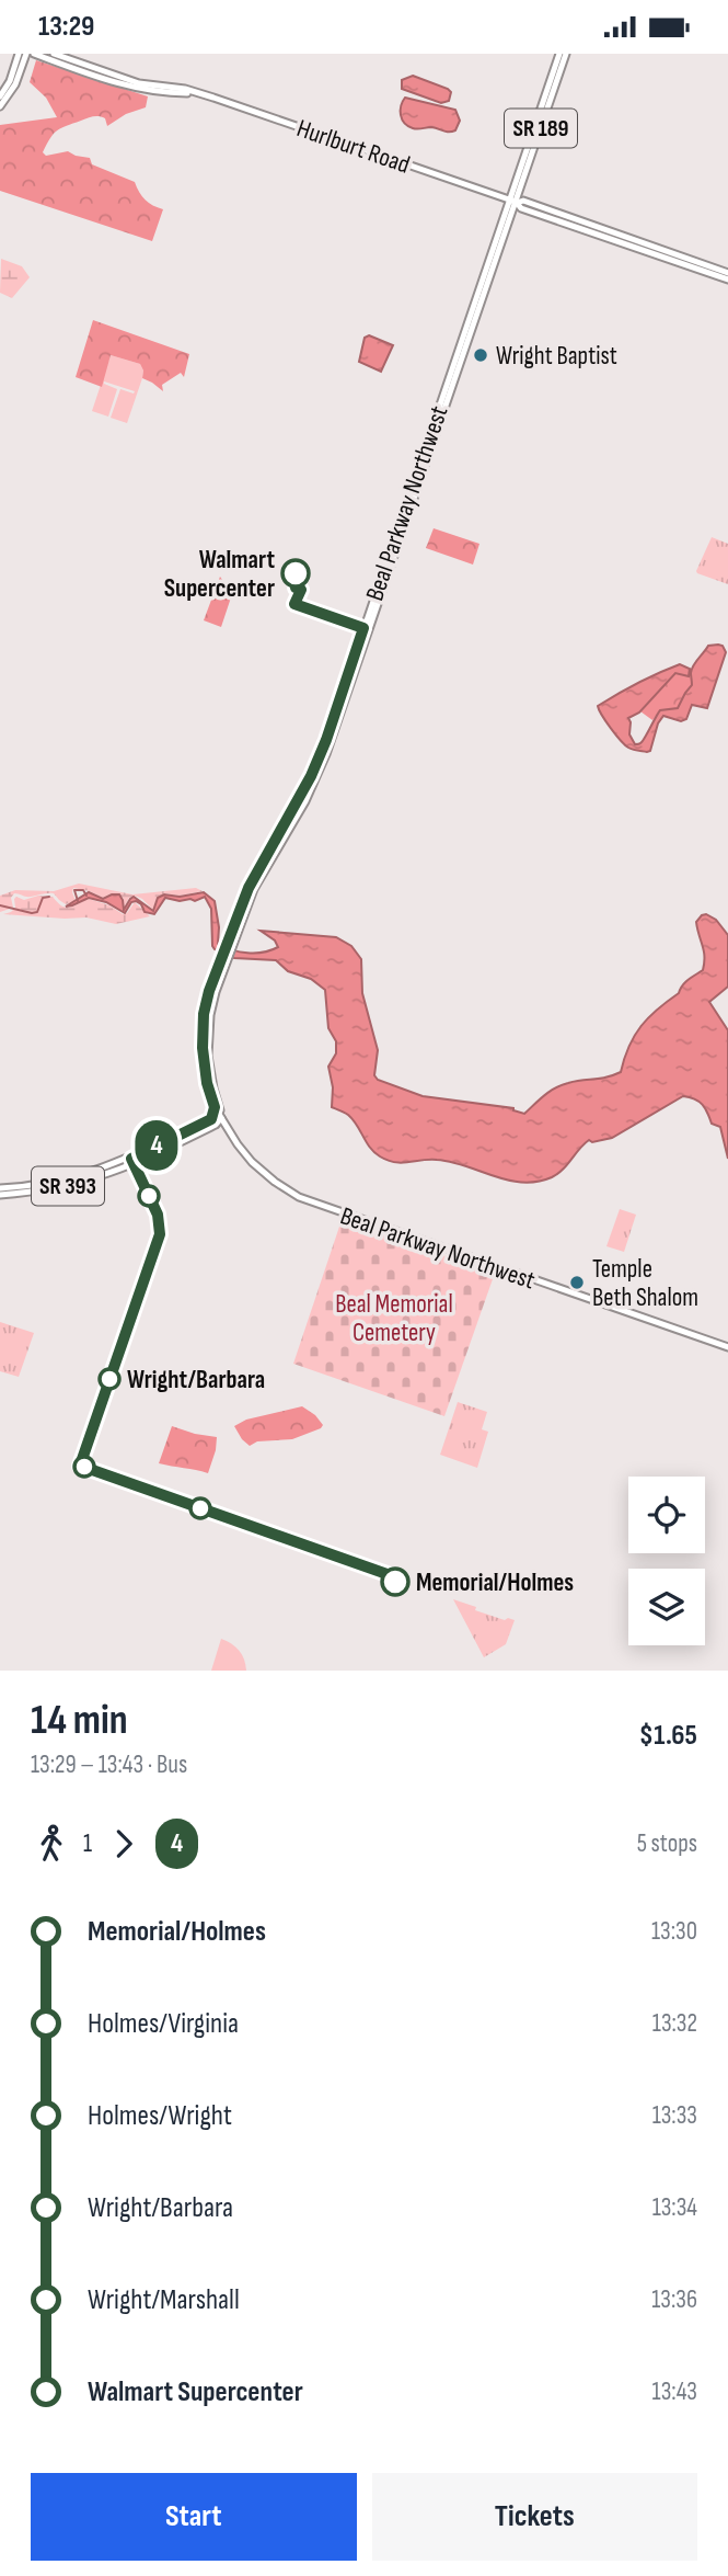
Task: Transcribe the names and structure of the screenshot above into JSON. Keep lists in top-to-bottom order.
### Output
{
  "streets": {
    "main road": [
      "SR 189",
      "Hurlburt Road",
      "Beal Parkway Northwest",
      "SR 393"
    ]
  },
  "crossings": [
    ["Hurlburt Road", "Beal Parkway Northwest"],
    ["Beal Parkway Northwest", "SR 393"]
  ],
  "parks": ["Beal Memorial Cemetery"],
  "places": [
    "Wright Baptist",
    "Walmart Supercenter",
    "Temple Beth Shalom",
    "Wright/Barbara",
    "Memorial/Holmes"
  ],
  "lines": ["bus line 4"],
  "page": {
    "status": "13:29",
    "on_map": "4",
    "heading": ["14 min", "13:29 – 13:43 · Bus", "$1.65"],
    "legs": ["1", "4", "5 stops"],
    "list": [
      {
        "name": "Memorial/Holmes",
        "value": "13:30"
      },
      {
        "name": "Holmes/Virginia",
        "value": "13:32"
      },
      {
        "name": "Holmes/Wright",
        "value": "13:33"
      },
      {
        "name": "Wright/Barbara",
        "value": "13:34"
      },
      {
        "name": "Wright/Marshall",
        "value": "13:36"
      },
      {
        "name": "Walmart Supercenter",
        "value": "13:43"
      }
    ],
    "buttons": ["Start", "Tickets"]
  }
}
